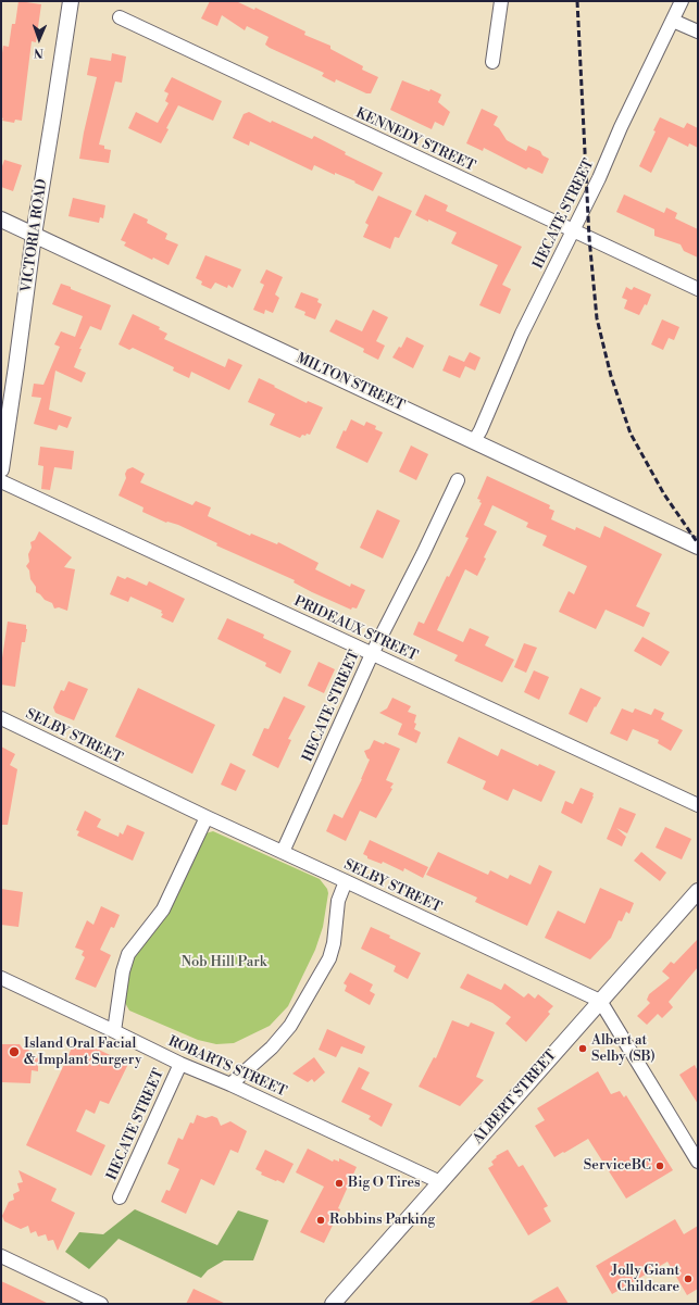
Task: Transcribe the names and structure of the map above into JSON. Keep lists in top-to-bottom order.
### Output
{
  "streets": {
    "street": [
      "KENNEDY STREET",
      "HECATE STREET",
      "VICTORIA ROAD",
      "MILTON STREET",
      "PRIDEAUX STREET",
      "SELBY STREET",
      "ROBARTS STREET",
      "ALBERT STREET"
    ]
  },
  "crossings": [
    ["KENNEDY STREET", "HECATE STREET"],
    ["HECATE STREET", "MILTON STREET"],
    ["HECATE STREET", "PRIDEAUX STREET"],
    ["HECATE STREET", "SELBY STREET"],
    ["HECATE STREET", "ROBARTS STREET"],
    ["VICTORIA ROAD", "MILTON STREET"],
    ["SELBY STREET", "ALBERT STREET"],
    ["ROBARTS STREET", "ALBERT STREET"]
  ],
  "parks": ["Nob Hill Park"],
  "places": [
    "Albert at Selby (SB)",
    "Island Oral Facial & Implant Surgery",
    "ServiceBC",
    "Big O Tires",
    "Robbins Parking",
    "Jolly Giant Childcare"
  ],
  "north": "bottom"
}
